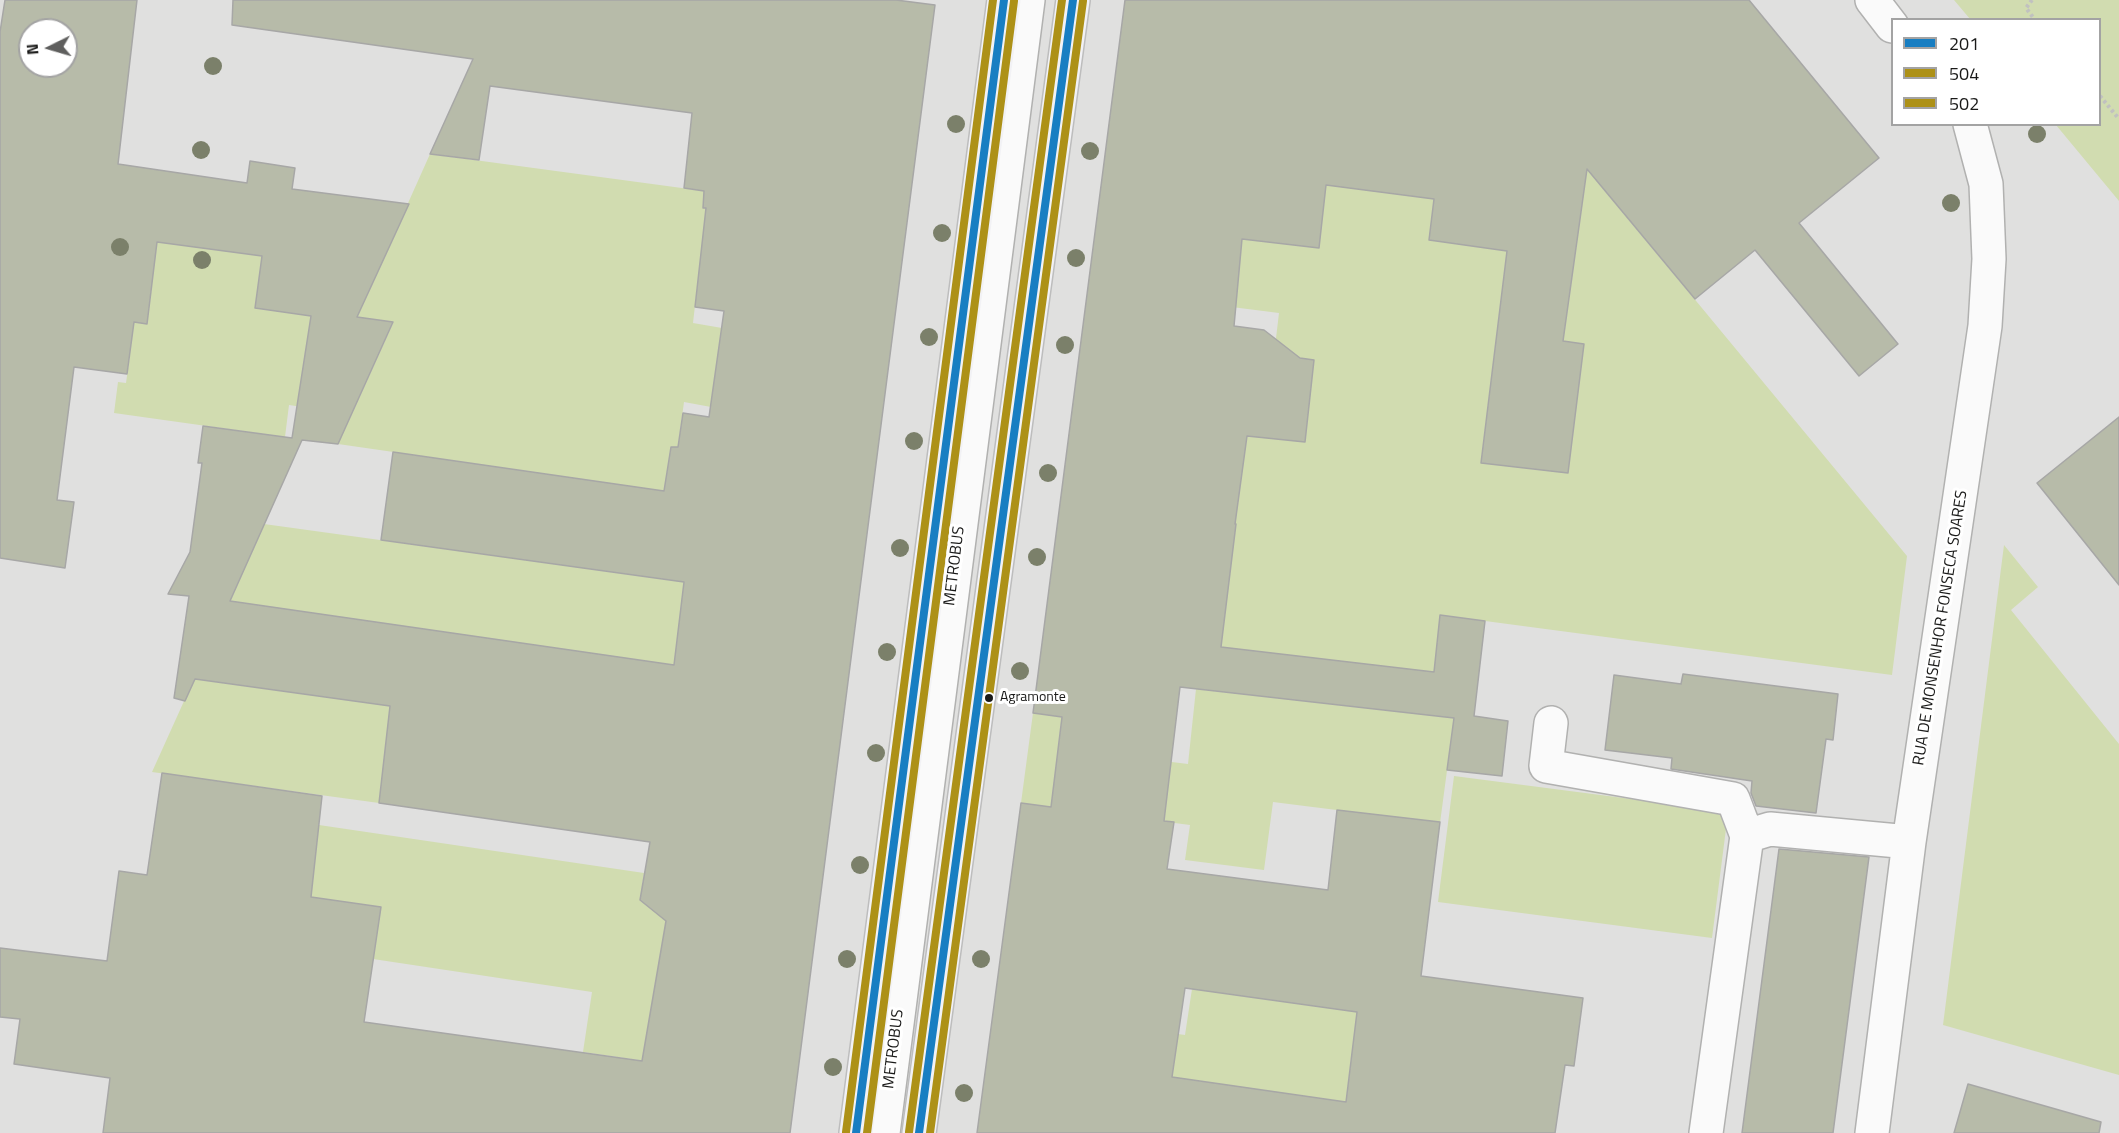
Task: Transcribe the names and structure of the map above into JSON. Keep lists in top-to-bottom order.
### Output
{
  "streets": {
    "street": ["METROBUS", "RUA DE MONSENHOR FONSECA SOARES"]
  },
  "places": ["Agramonte"],
  "lines": ["transit line 201", "transit line 502", "transit line 504"],
  "legend": ["201", "504", "502"],
  "north": "left"
}
